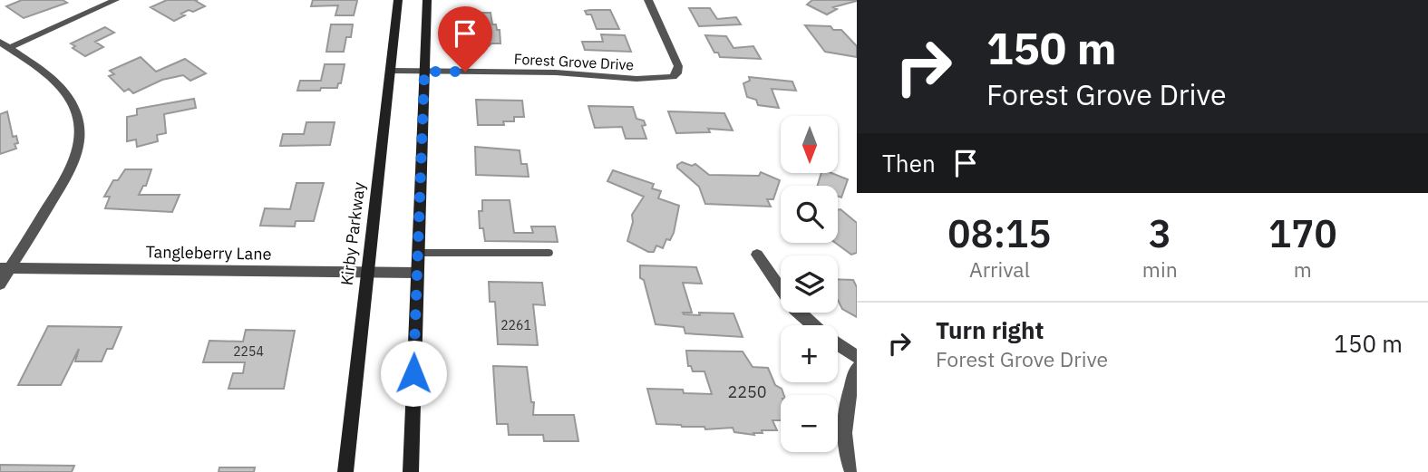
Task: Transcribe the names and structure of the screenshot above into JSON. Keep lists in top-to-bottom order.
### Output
{
  "streets": {
    "main road": ["Kirby Parkway"],
    "street": ["Forest Grove Drive", "Tangleberry Lane"]
  },
  "crossings": [
    ["Forest Grove Drive", "Kirby Parkway"],
    ["Kirby Parkway", "Tangleberry Lane"]
  ],
  "house_numbers": ["2261", "2254", "2250"],
  "north": "bottom",
  "page": {
    "turn": ["150 m", "Forest Grove Drive"],
    "map_buttons": ["+", "−"],
    "then": "Then",
    "eta": [
      "08:15",
      "Arrival",
      "3",
      "min",
      "170",
      "m"
    ],
    "list": [
      {
        "name": "Turn right",
        "note": "Forest Grove Drive",
        "value": "150 m"
      }
    ]
  }
}
